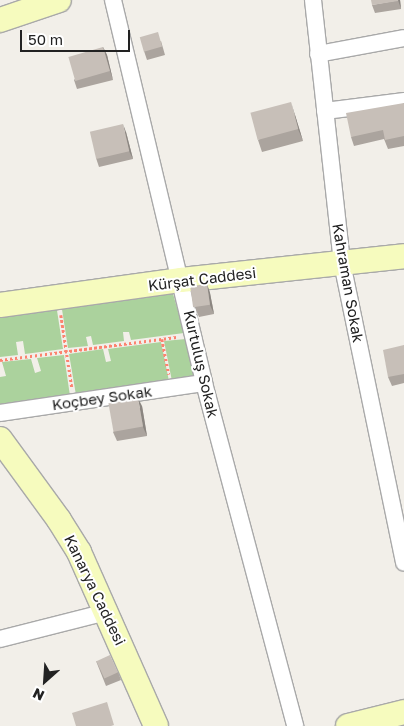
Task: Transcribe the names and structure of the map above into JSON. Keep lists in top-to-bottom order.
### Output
{
  "streets": {
    "street": [
      "Kürşat Caddesi",
      "Kahraman Sokak",
      "Kurtuluş Sokak",
      "Koçbey Sokak",
      "Kanarya Caddesi"
    ]
  },
  "crossings": [
    ["Kürşat Caddesi", "Kahraman Sokak"],
    ["Kürşat Caddesi", "Kurtuluş Sokak"],
    ["Kurtuluş Sokak", "Koçbey Sokak"]
  ],
  "scale_bar": "50 m",
  "north": "bottom left"
}
